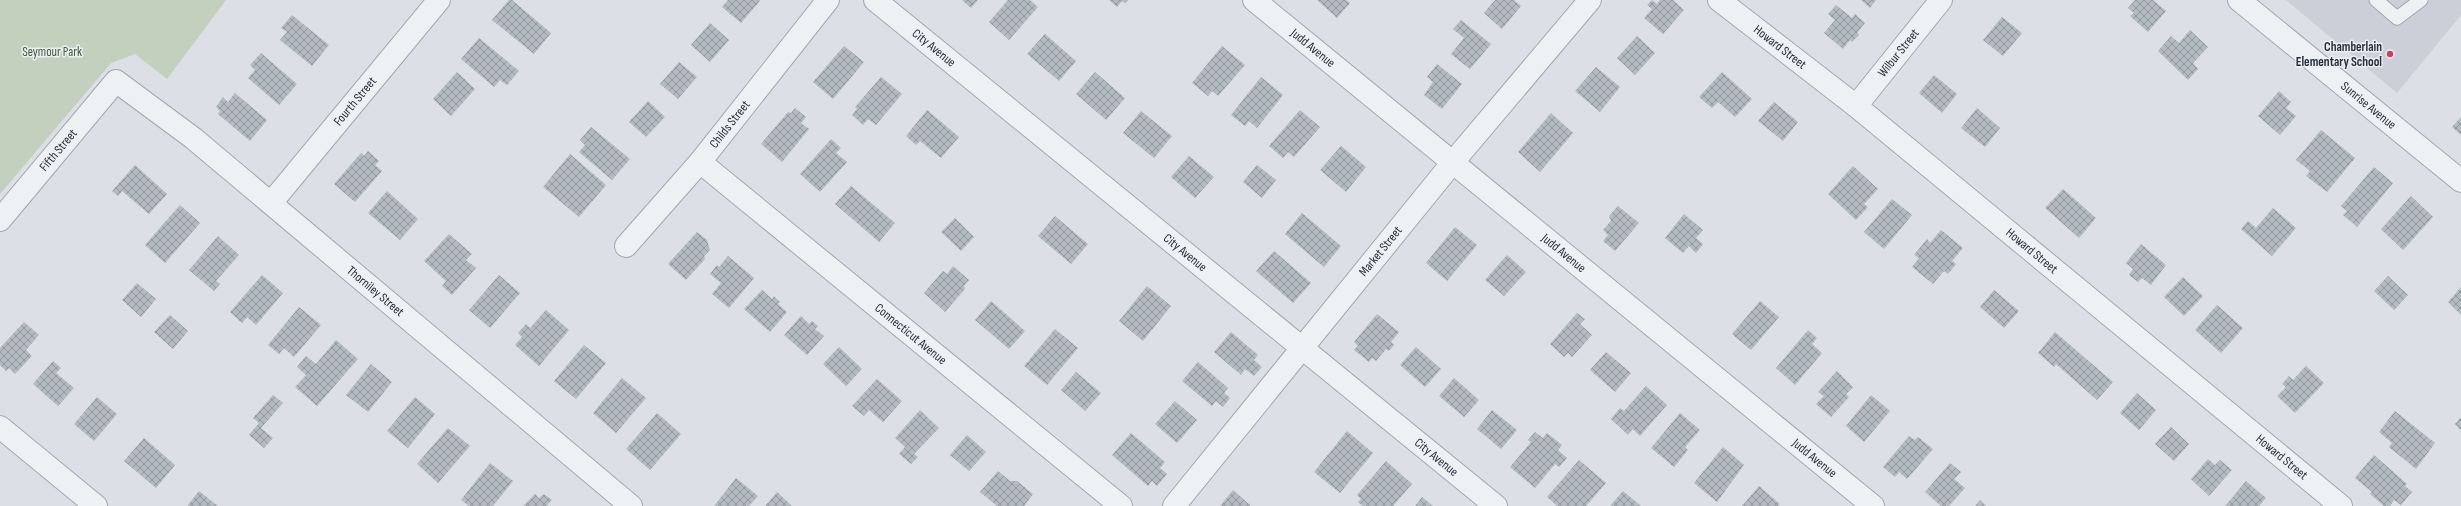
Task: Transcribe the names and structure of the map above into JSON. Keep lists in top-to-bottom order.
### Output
{
  "streets": {
    "street": [
      "Howard Street",
      "City Avenue",
      "Judd Avenue",
      "Wilbur Street",
      "Fourth Street",
      "Sunrise Avenue",
      "Childs Street",
      "Fifth Street",
      "Market Street",
      "Thorniley Street",
      "Connecticut Avenue"
    ]
  },
  "crossings": [
    ["Howard Street", "Wilbur Street"],
    ["City Avenue", "Market Street"],
    ["Judd Avenue", "Market Street"],
    ["Fourth Street", "Thorniley Street"],
    ["Childs Street", "Connecticut Avenue"],
    ["Fifth Street", "Thorniley Street"]
  ],
  "parks": ["Seymour Park"],
  "places": ["Chamberlain Elementary School"]
}
